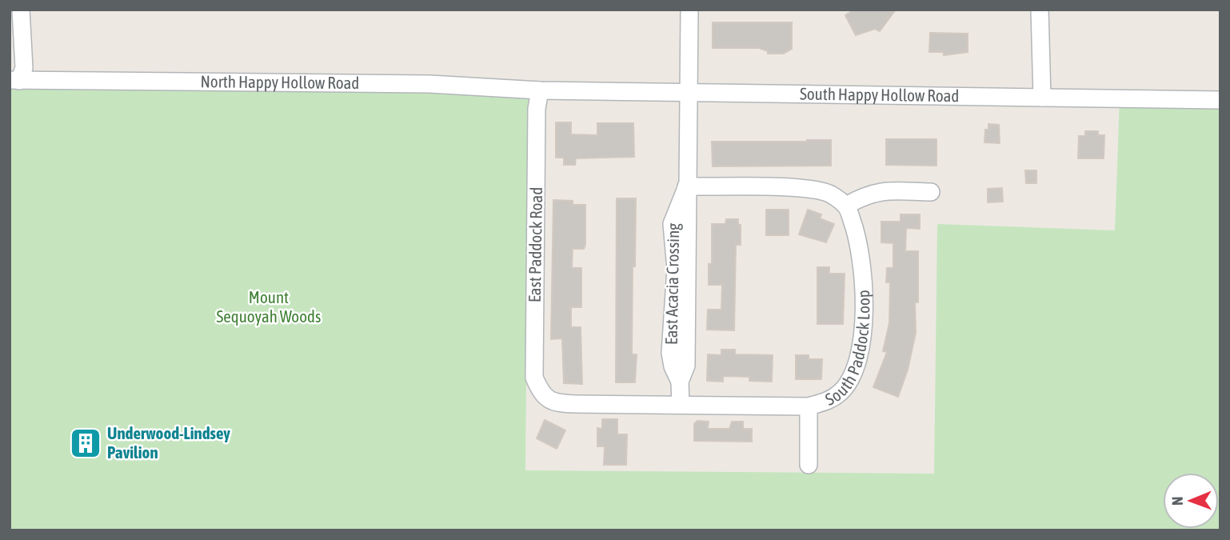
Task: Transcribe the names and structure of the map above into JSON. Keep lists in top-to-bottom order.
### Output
{
  "streets": {
    "street": [
      "North Happy Hollow Road",
      "South Happy Hollow Road",
      "East Paddock Road",
      "East Acacia Crossing",
      "South Paddock Loop"
    ]
  },
  "crossings": [
    ["North Happy Hollow Road", "South Happy Hollow Road"],
    ["North Happy Hollow Road", "East Paddock Road"],
    ["South Happy Hollow Road", "East Paddock Road"],
    ["South Happy Hollow Road", "East Acacia Crossing"],
    ["East Paddock Road", "South Paddock Loop"],
    ["East Acacia Crossing", "South Paddock Loop"]
  ],
  "parks": ["Mount Sequoyah Woods"],
  "places": {
    "building": ["Underwood-Lindsey Pavilion"]
  },
  "north": "left"
}
